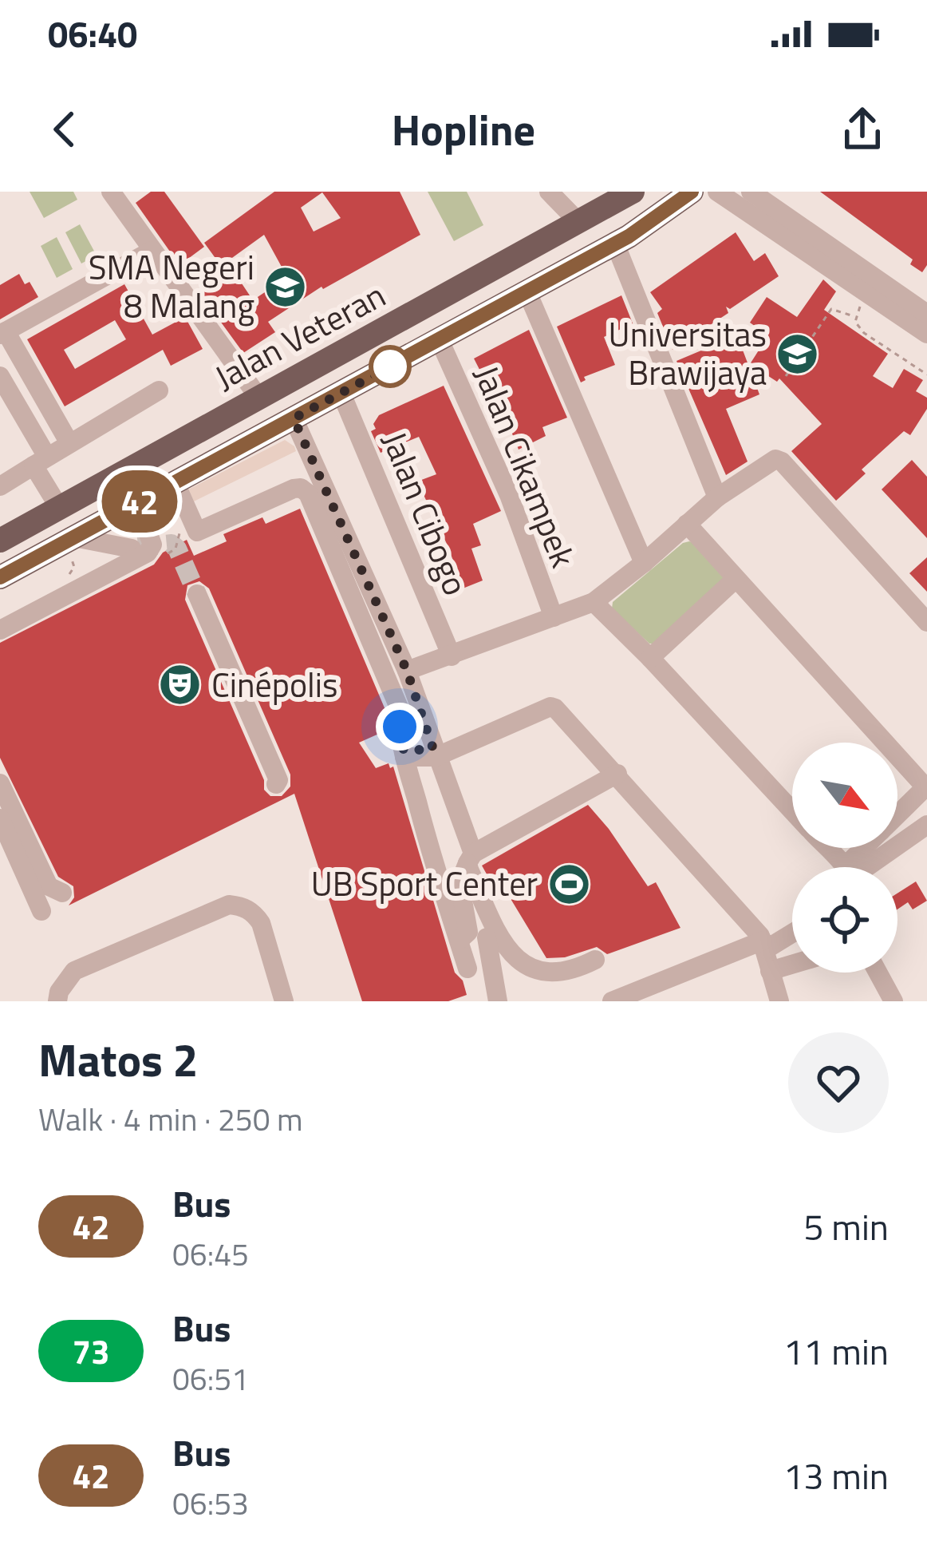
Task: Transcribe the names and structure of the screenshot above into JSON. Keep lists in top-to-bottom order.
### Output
{
  "streets": {
    "main road": ["Jalan Veteran"],
    "street": ["Jalan Cikampek", "Jalan Cibogo"]
  },
  "crossings": [
    ["Jalan Veteran", "Jalan Cikampek"],
    ["Jalan Veteran", "Jalan Cibogo"]
  ],
  "places": {
    "school or university": ["SMA Negeri 8 Malang", "Universitas Brawijaya"],
    "theatre": ["Cinépolis"],
    "sports": ["UB Sport Center"]
  },
  "lines": ["bus line 42"],
  "north": "bottom right",
  "page": {
    "status": "06:40",
    "header": "Hopline",
    "on_map": "42",
    "heading": ["Matos 2", "Walk · 4 min · 250 m"],
    "list": [
      {
        "mark": "42",
        "name": "Bus",
        "note": "06:45",
        "value": "5 min"
      },
      {
        "mark": "73",
        "name": "Bus",
        "note": "06:51",
        "value": "11 min"
      },
      {
        "mark": "42",
        "name": "Bus",
        "note": "06:53",
        "value": "13 min"
      }
    ]
  }
}
